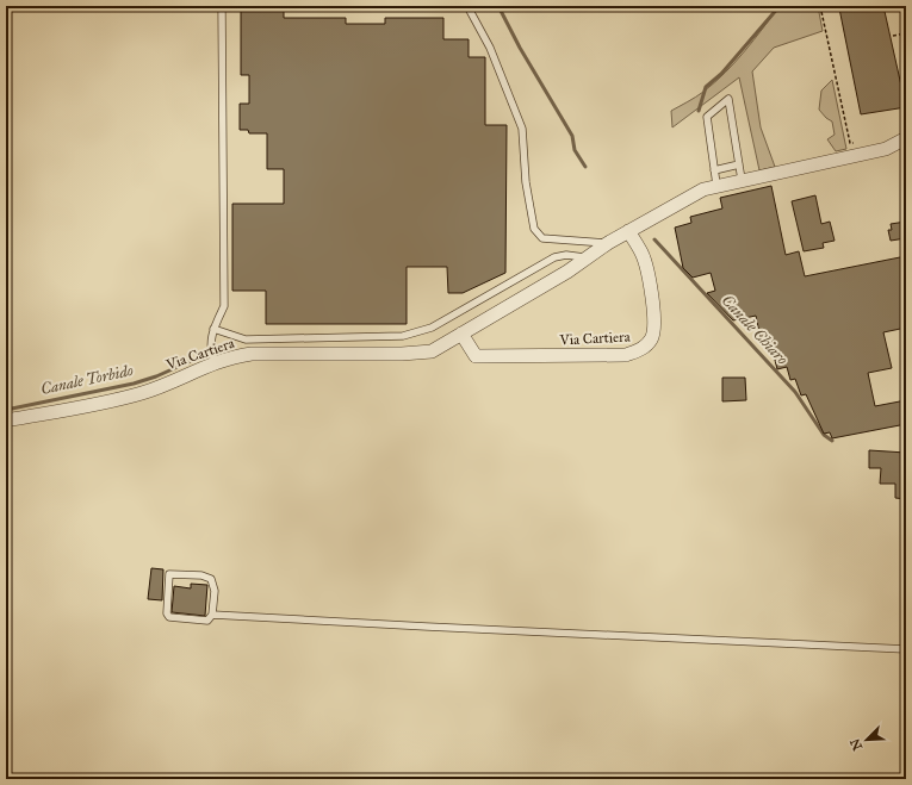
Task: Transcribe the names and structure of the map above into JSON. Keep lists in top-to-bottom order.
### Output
{
  "streets": {
    "street": ["Via Cartiera"]
  },
  "water": ["Canale Chiaro", "Canale Torbido"],
  "north": "bottom left"
}
